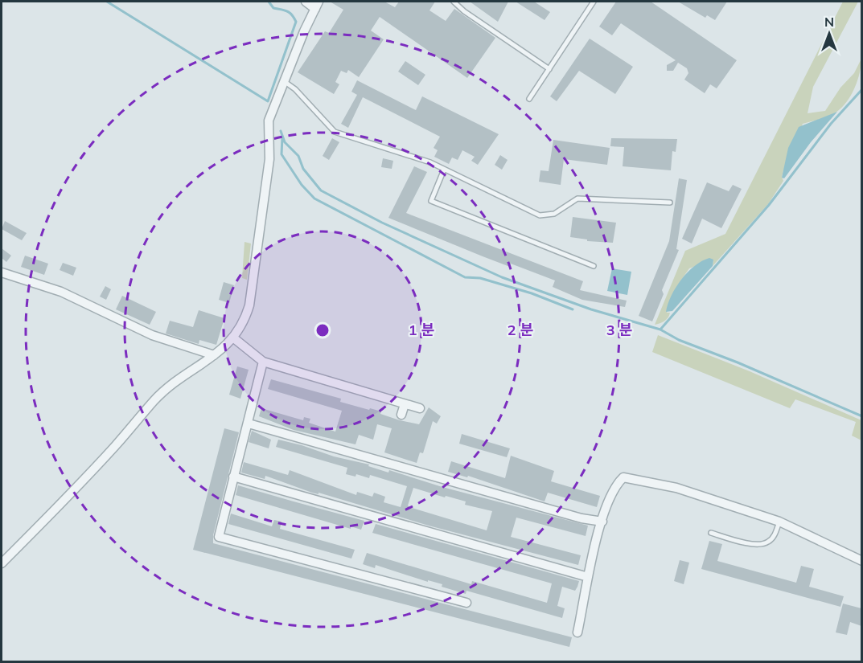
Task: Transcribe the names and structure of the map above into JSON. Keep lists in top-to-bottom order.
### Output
{
  "north": "top",
  "rings": ["1 분", "2 분", "3 분"]
}
